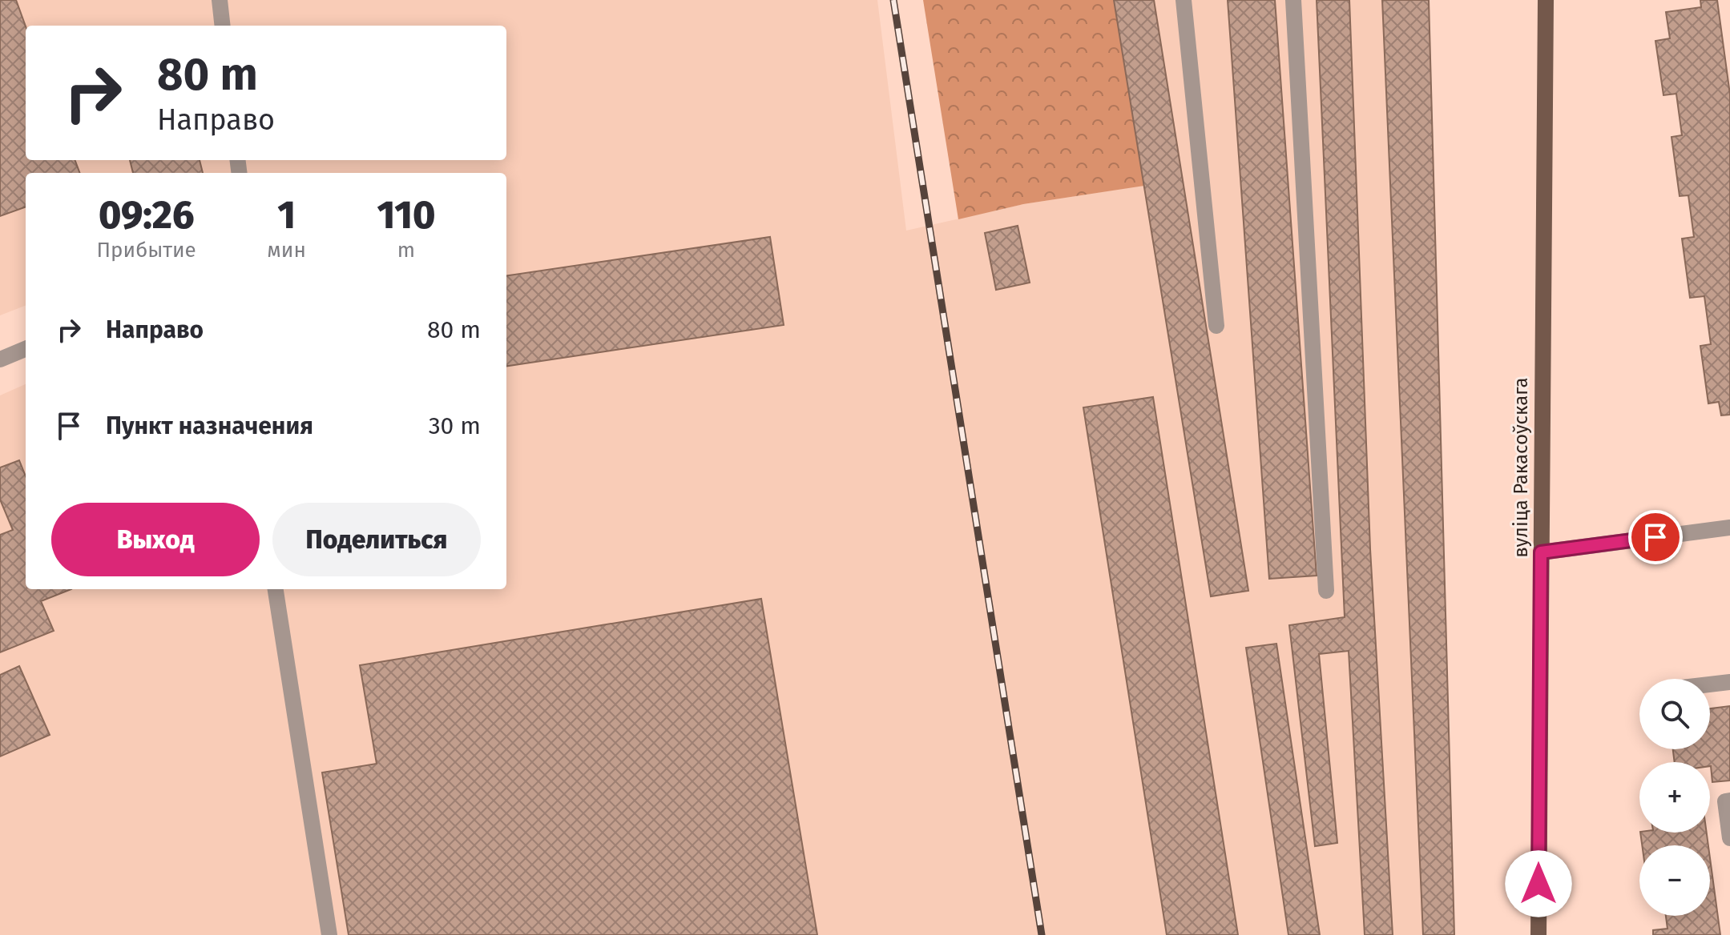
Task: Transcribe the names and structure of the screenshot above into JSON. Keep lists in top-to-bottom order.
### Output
{
  "streets": {
    "main road": ["вуліца Ракасоўскага"]
  },
  "page": {
    "turn": ["80 m", "Направо"],
    "eta": [
      "09:26",
      "Прибытие",
      "1",
      "мин",
      "110",
      "m"
    ],
    "list": [
      {
        "name": "Направо",
        "value": "80 m"
      },
      {
        "name": "Пункт назначения",
        "value": "30 m"
      }
    ],
    "buttons": ["Выход", "Поделиться"],
    "map_buttons": ["+", "−"]
  }
}
